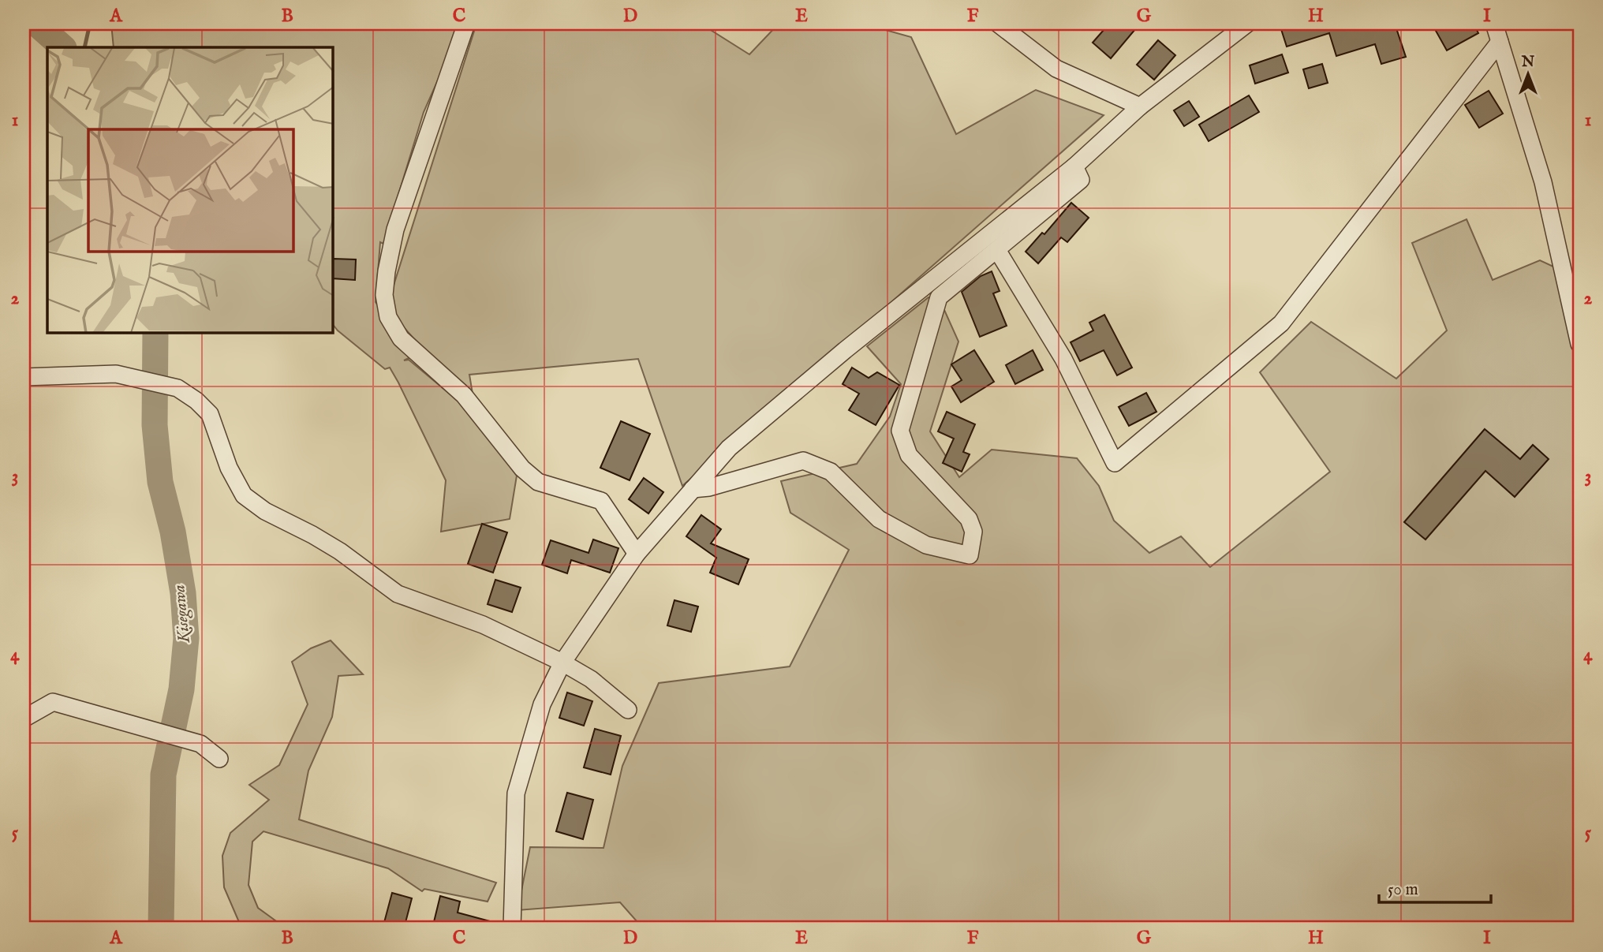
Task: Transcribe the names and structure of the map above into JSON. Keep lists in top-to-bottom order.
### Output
{
  "water": ["Kisegawa"],
  "scale_bar": "50 m",
  "north": "top",
  "grid": {
    "columns": [
      "A",
      "B",
      "C",
      "D",
      "E",
      "F",
      "G",
      "H",
      "I"
    ],
    "rows": [
      "1",
      "2",
      "3",
      "4",
      "5"
    ]
  }
}
